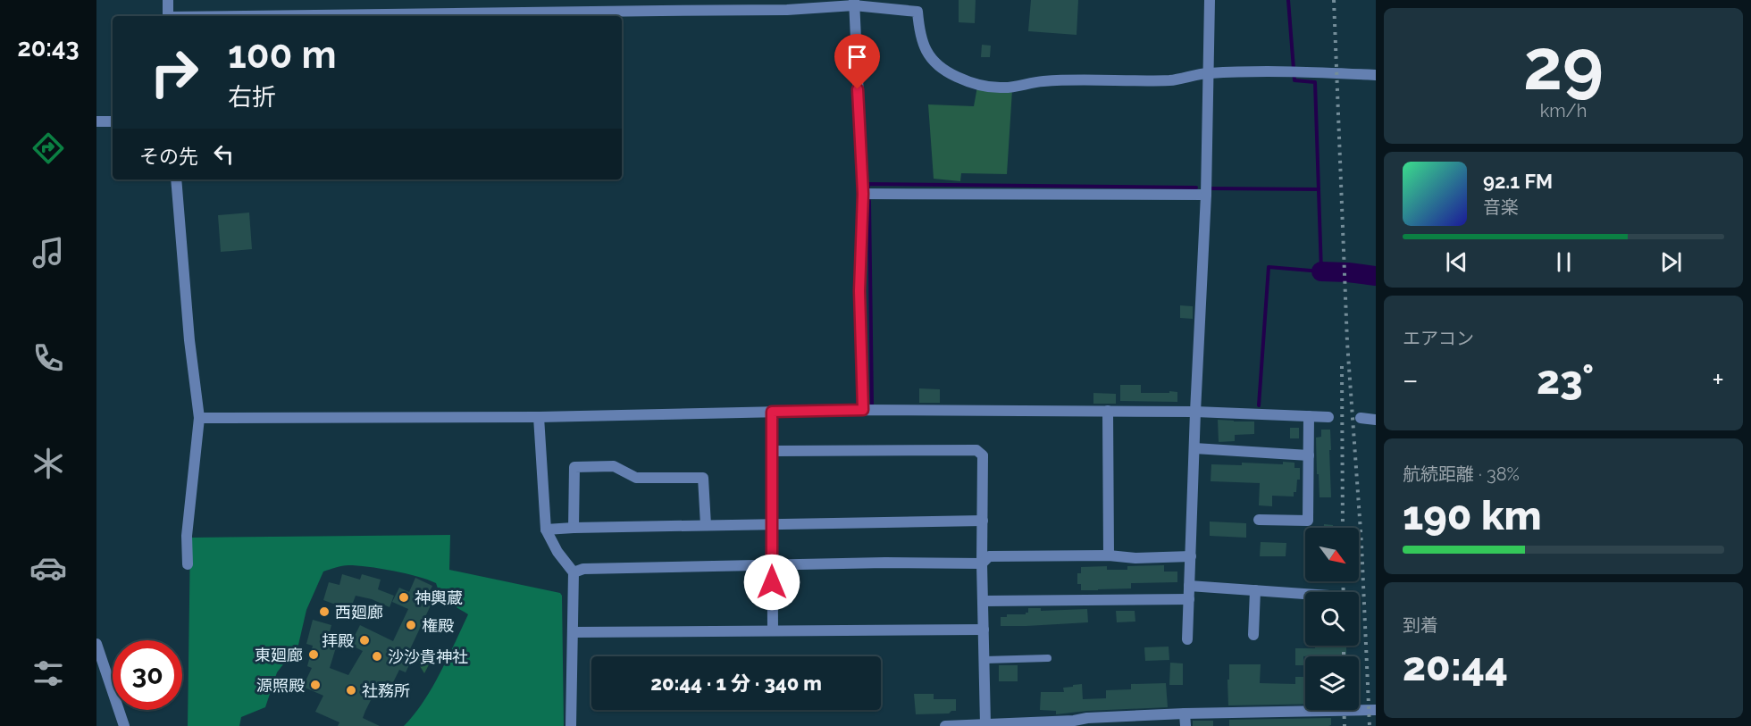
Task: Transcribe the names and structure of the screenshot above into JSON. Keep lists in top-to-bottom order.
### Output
{
  "places": [
    "神輿蔵",
    "西廻廊",
    "権殿",
    "拝殿",
    "東廻廊",
    "沙沙貴神社",
    "源照殿",
    "社務所"
  ],
  "north": "bottom right",
  "page": {
    "tabs": "20:43",
    "tile": [
      ["29", "km/h"],
      "エアコン",
      ["航続距離 · 38%", "190 km"],
      ["到着", "20:44"]
    ],
    "turn": ["100 m", "右折"],
    "then": "その先",
    "song": ["92.1 FM", "音楽"],
    "heat": ["−", "23°", "+"],
    "limit": "30",
    "trip": "20:44 · 1 分 · 340 m"
  }
}
